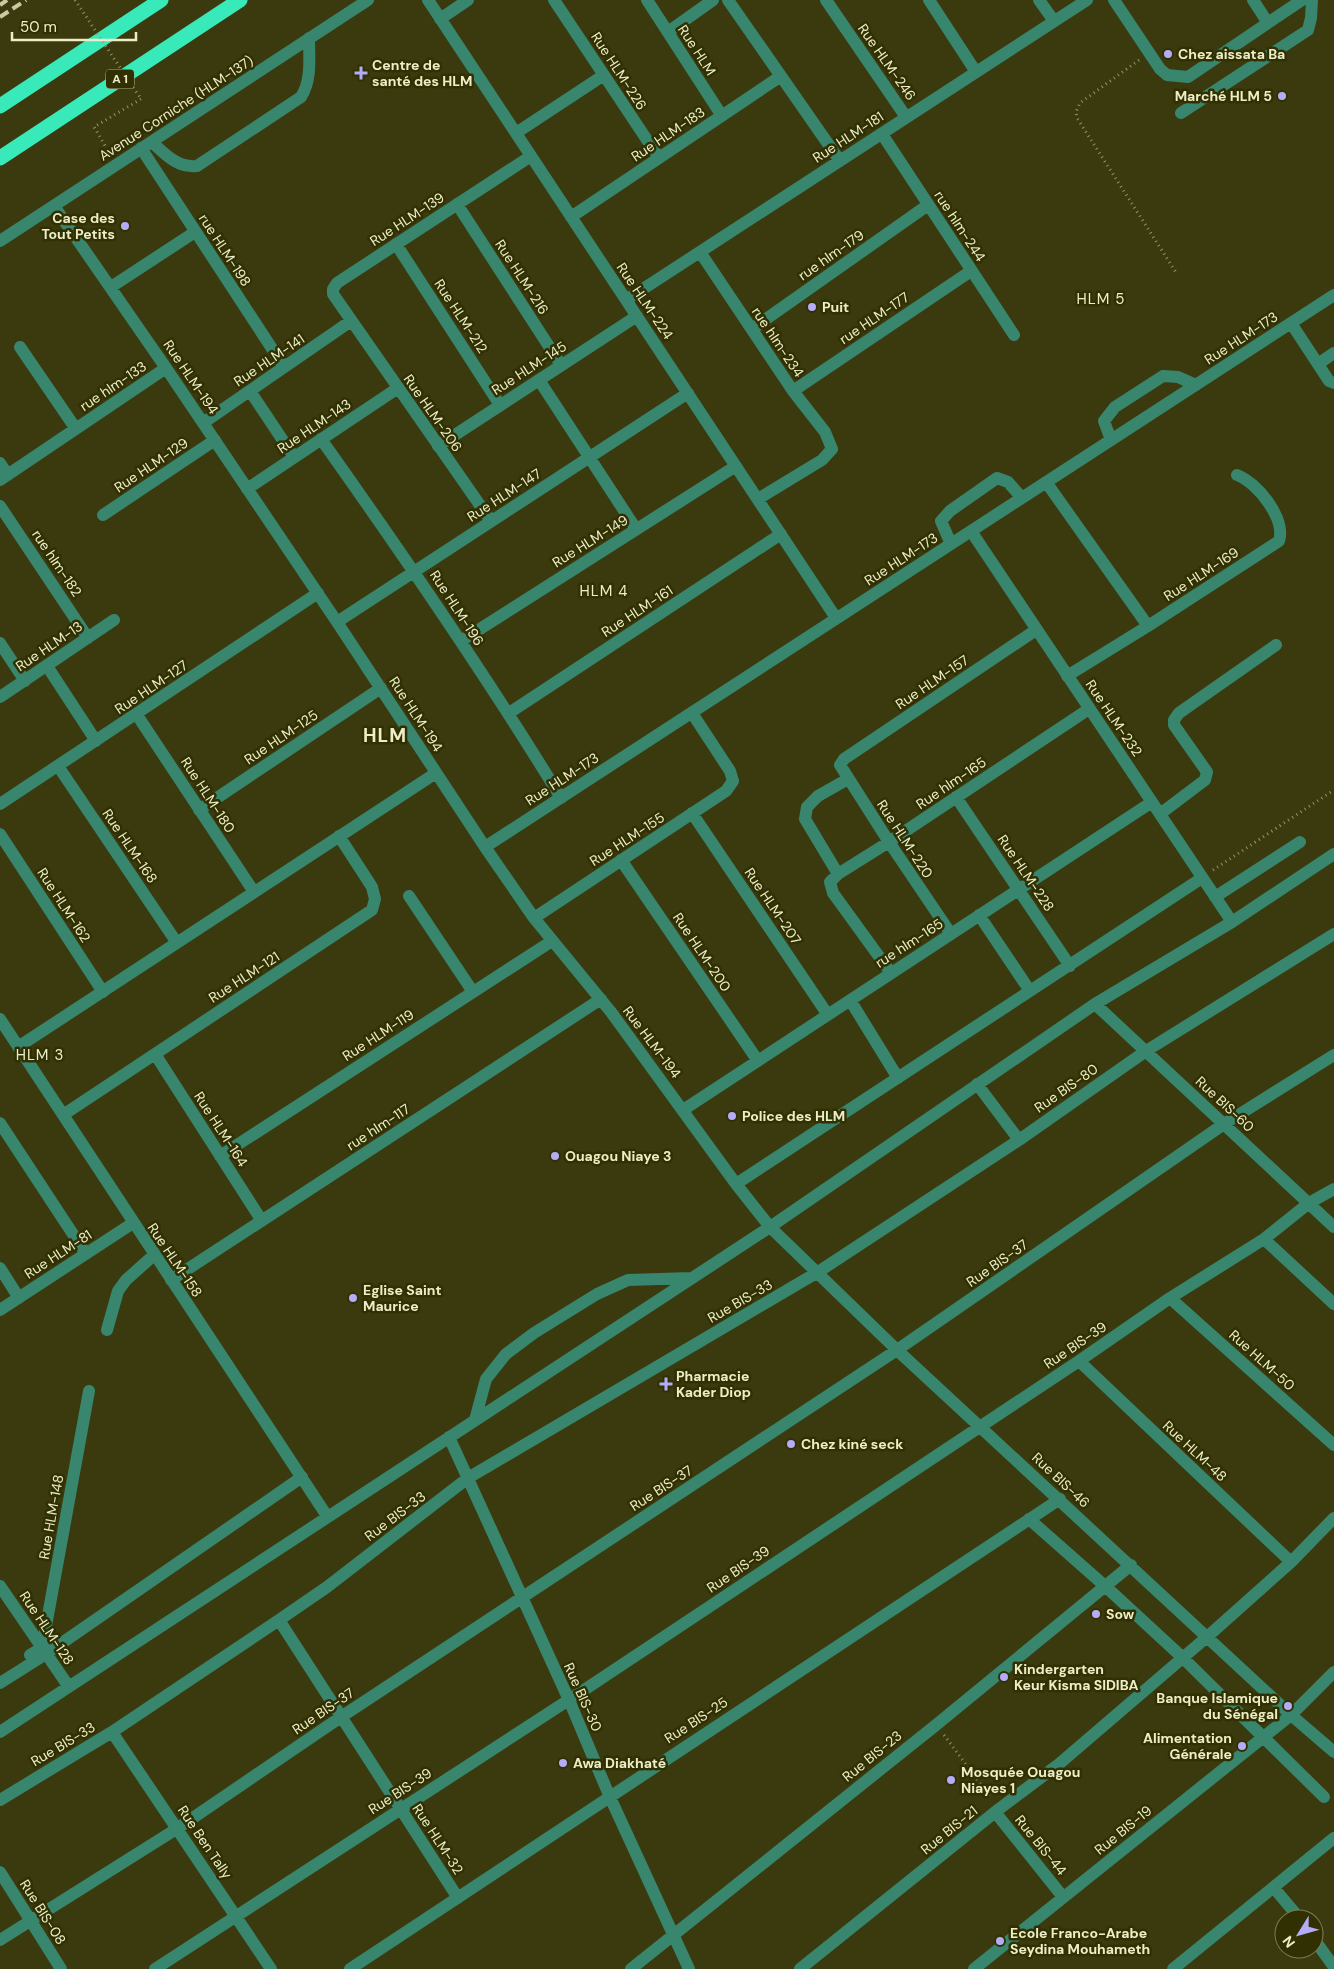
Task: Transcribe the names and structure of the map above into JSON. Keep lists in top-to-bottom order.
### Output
{
  "streets": {
    "highway": ["A 1"],
    "street": [
      "Rue HLM",
      "Rue HLM-246",
      "Rue HLM-226",
      "Avenue Corniche (HLM-137)",
      "Rue HLM-183",
      "Rue HLM-181",
      "Rue HLM-139",
      "rue hlm-244",
      "rue HLM-198",
      "rue hlm-179",
      "Rue HLM-216",
      "Rue HLM-224",
      "Rue HLM-212",
      "rue HLM-177",
      "Rue HLM-173",
      "rue hlm-234",
      "Rue HLM-141",
      "Rue HLM-145",
      "Rue HLM-194",
      "rue hlm-133",
      "Rue HLM-206",
      "Rue HLM-143",
      "Rue HLM-129",
      "Rue HLM-147",
      "Rue HLM-149",
      "rue hlm-182",
      "Rue HLM-169",
      "Rue HLM-196",
      "Rue HLM-161",
      "Rue HLM-13",
      "Rue HLM-157",
      "Rue HLM-127",
      "Rue HLM-232",
      "Rue HLM-125",
      "Rue hlm-165",
      "Rue HLM-180",
      "Rue HLM-155",
      "Rue HLM-220",
      "Rue HLM-168",
      "Rue HLM-228",
      "Rue HLM-162",
      "Rue HLM-207",
      "rue hlm-165",
      "Rue HLM-200",
      "Rue HLM-121",
      "Rue HLM-119",
      "Rue BIS-80",
      "Rue BIS-60",
      "rue hlm-117",
      "Rue HLM-164",
      "Rue HLM-81",
      "Rue HLM-158",
      "Rue BIS-37",
      "Rue BIS-33",
      "Rue BIS-39",
      "Rue HLM-50",
      "Rue HLM-48",
      "Rue BIS-46",
      "Rue HLM-148",
      "Rue HLM-128",
      "Rue BIS-30",
      "Rue BIS-25",
      "Rue BIS-23",
      "Rue BIS-21",
      "Rue BIS-19",
      "Rue HLM-32",
      "Rue Ben Tally",
      "Rue BIS-44",
      "Rue BIS-08"
    ]
  },
  "crossings": [
    ["Rue HLM", "Rue HLM-183"],
    ["Rue HLM-246", "Rue HLM-181"],
    ["Rue HLM-226", "Rue HLM-183"],
    ["Avenue Corniche (HLM-137)", "rue HLM-198"],
    ["Avenue Corniche (HLM-137)", "Rue HLM-194"],
    ["Rue HLM-183", "Rue HLM-224"],
    ["Rue HLM-181", "rue hlm-244"],
    ["Rue HLM-181", "Rue HLM-224"],
    ["Rue HLM-181", "rue hlm-234"],
    ["Rue HLM-139", "Rue HLM-216"],
    ["Rue HLM-139", "Rue HLM-224"],
    ["Rue HLM-139", "Rue HLM-212"],
    ["Rue HLM-139", "Rue HLM-141"],
    ["Rue HLM-139", "Rue HLM-206"],
    ["rue hlm-244", "rue hlm-179"],
    ["rue hlm-244", "rue HLM-177"],
    ["rue HLM-198", "Rue HLM-141"],
    ["rue hlm-179", "rue hlm-234"],
    ["Rue HLM-216", "Rue HLM-145"],
    ["Rue HLM-224", "Rue HLM-173"],
    ["Rue HLM-224", "rue hlm-234"],
    ["Rue HLM-224", "Rue HLM-145"],
    ["Rue HLM-224", "Rue HLM-147"],
    ["Rue HLM-224", "Rue HLM-149"],
    ["Rue HLM-224", "Rue HLM-161"],
    ["Rue HLM-212", "Rue HLM-145"],
    ["rue HLM-177", "rue hlm-234"],
    ["Rue HLM-173", "Rue HLM-194"],
    ["Rue HLM-173", "Rue HLM-196"],
    ["Rue HLM-173", "Rue HLM-232"],
    ["Rue HLM-173", "Rue HLM-155"],
    ["Rue HLM-141", "Rue HLM-194"],
    ["Rue HLM-141", "Rue HLM-206"],
    ["Rue HLM-145", "Rue HLM-206"],
    ["Rue HLM-194", "rue hlm-133"],
    ["Rue HLM-194", "Rue HLM-143"],
    ["Rue HLM-194", "Rue HLM-129"],
    ["Rue HLM-194", "Rue HLM-147"],
    ["Rue HLM-194", "Rue HLM-127"],
    ["Rue HLM-194", "Rue HLM-125"],
    ["Rue HLM-194", "Rue HLM-155"],
    ["Rue HLM-194", "rue hlm-165"],
    ["Rue HLM-194", "Rue HLM-119"],
    ["Rue HLM-194", "rue hlm-117"],
    ["Rue HLM-194", "Rue BIS-46"],
    ["Rue HLM-206", "Rue HLM-143"],
    ["Rue HLM-206", "Rue HLM-147"],
    ["Rue HLM-143", "Rue HLM-196"],
    ["Rue HLM-147", "Rue HLM-196"],
    ["Rue HLM-149", "Rue HLM-196"],
    ["rue hlm-182", "Rue HLM-13"],
    ["Rue HLM-169", "Rue HLM-232"],
    ["Rue HLM-196", "Rue HLM-161"],
    ["Rue HLM-157", "Rue HLM-232"],
    ["Rue HLM-157", "Rue HLM-220"],
    ["Rue HLM-127", "Rue HLM-180"],
    ["Rue HLM-127", "Rue HLM-168"],
    ["Rue HLM-232", "Rue hlm-165"],
    ["Rue HLM-232", "rue hlm-165"],
    ["Rue HLM-125", "Rue HLM-180"],
    ["Rue hlm-165", "Rue HLM-220"],
    ["Rue hlm-165", "Rue HLM-228"],
    ["Rue HLM-155", "Rue HLM-207"],
    ["Rue HLM-155", "Rue HLM-200"],
    ["Rue HLM-220", "rue hlm-165"],
    ["Rue HLM-228", "rue hlm-165"],
    ["Rue HLM-207", "rue hlm-165"],
    ["rue hlm-165", "Rue HLM-200"],
    ["Rue HLM-121", "Rue HLM-164"],
    ["Rue HLM-121", "Rue HLM-158"],
    ["Rue HLM-119", "Rue HLM-164"],
    ["Rue BIS-80", "Rue BIS-60"],
    ["Rue BIS-80", "Rue BIS-33"],
    ["Rue BIS-80", "Rue BIS-46"],
    ["Rue BIS-60", "Rue BIS-37"],
    ["Rue BIS-60", "Rue BIS-39"],
    ["rue hlm-117", "Rue HLM-164"],
    ["rue hlm-117", "Rue HLM-158"],
    ["Rue HLM-81", "Rue HLM-158"],
    ["Rue BIS-37", "Rue BIS-46"],
    ["Rue BIS-37", "Rue BIS-30"],
    ["Rue BIS-37", "Rue HLM-32"],
    ["Rue BIS-37", "Rue Ben Tally"],
    ["Rue BIS-37", "Rue BIS-08"],
    ["Rue BIS-33", "Rue BIS-46"],
    ["Rue BIS-33", "Rue BIS-30"],
    ["Rue BIS-33", "Rue HLM-32"],
    ["Rue BIS-33", "Rue Ben Tally"],
    ["Rue BIS-39", "Rue HLM-50"],
    ["Rue BIS-39", "Rue HLM-48"],
    ["Rue BIS-39", "Rue BIS-46"],
    ["Rue BIS-39", "Rue BIS-30"],
    ["Rue BIS-39", "Rue HLM-32"],
    ["Rue BIS-39", "Rue Ben Tally"],
    ["Rue HLM-48", "Rue BIS-21"],
    ["Rue BIS-46", "Rue BIS-25"],
    ["Rue BIS-46", "Rue BIS-23"],
    ["Rue BIS-46", "Rue BIS-21"],
    ["Rue BIS-46", "Rue BIS-19"],
    ["Rue HLM-148", "Rue HLM-128"],
    ["Rue BIS-30", "Rue BIS-25"],
    ["Rue BIS-30", "Rue BIS-23"],
    ["Rue BIS-25", "Rue HLM-32"],
    ["Rue BIS-23", "Rue BIS-44"],
    ["Rue BIS-21", "Rue BIS-44"],
    ["Rue BIS-19", "Rue BIS-44"]
  ],
  "districts": [
    "HLM 5",
    "HLM 4",
    "HLM",
    "HLM 3"
  ],
  "places": {
    "other": [
      "Chez aissata Ba",
      "Marché HLM 5",
      "Case des Tout Petits",
      "Puit",
      "Police des HLM",
      "Ouagou Niaye 3",
      "Eglise Saint Maurice",
      "Chez kiné seck",
      "Sow",
      "Kindergarten Keur Kisma SIDIBA",
      "Banque Islamique du Sénégal",
      "Alimentation Générale",
      "Awa Diakhaté",
      "Mosquée Ouagou Niayes 1",
      "Ecole Franco-Arabe Seydina Mouhameth"
    ],
    "health": ["Centre de santé des HLM", "Pharmacie Kader Diop"]
  },
  "scale_bar": "50 m",
  "north": "bottom left"
}
